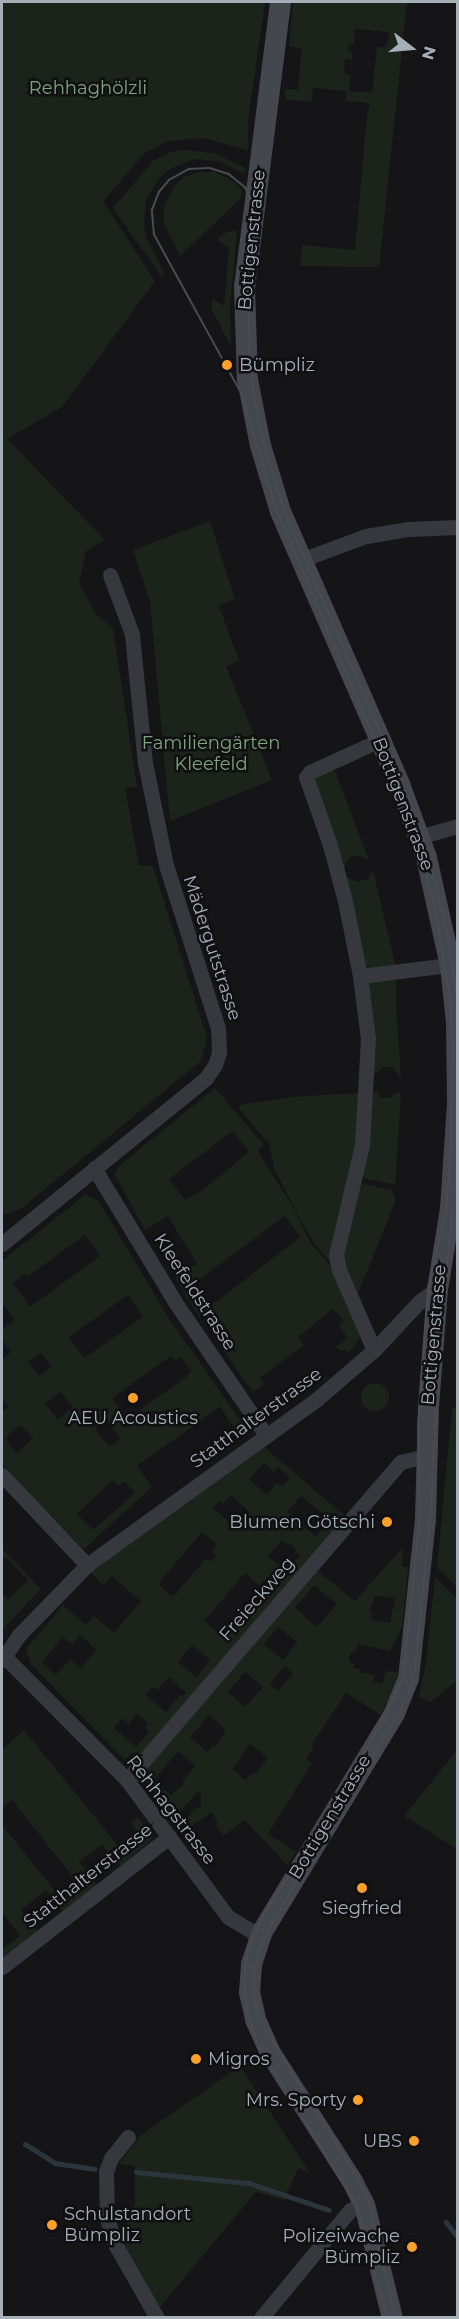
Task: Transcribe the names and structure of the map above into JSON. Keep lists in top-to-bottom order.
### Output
{
  "streets": {
    "street": [
      "Bottigenstrasse",
      "Mädergutstrasse",
      "Kleefeldstrasse",
      "Statthalterstrasse",
      "Freieckweg",
      "Rehhagstrasse"
    ]
  },
  "crossings": [
    ["Bottigenstrasse", "Statthalterstrasse"],
    ["Bottigenstrasse", "Freieckweg"],
    ["Bottigenstrasse", "Rehhagstrasse"],
    ["Mädergutstrasse", "Kleefeldstrasse"],
    ["Kleefeldstrasse", "Statthalterstrasse"],
    ["Statthalterstrasse", "Rehhagstrasse"],
    ["Freieckweg", "Rehhagstrasse"]
  ],
  "parks": ["Rehhaghölzli", "Familiengärten Kleefeld"],
  "places": [
    "Bümpliz",
    "AEU Acoustics",
    "Blumen Götschi",
    "Siegfried",
    "Migros",
    "Mrs. Sporty",
    "UBS",
    "Schulstandort Bümpliz",
    "Polizeiwache Bümpliz"
  ],
  "north": "right"
}
